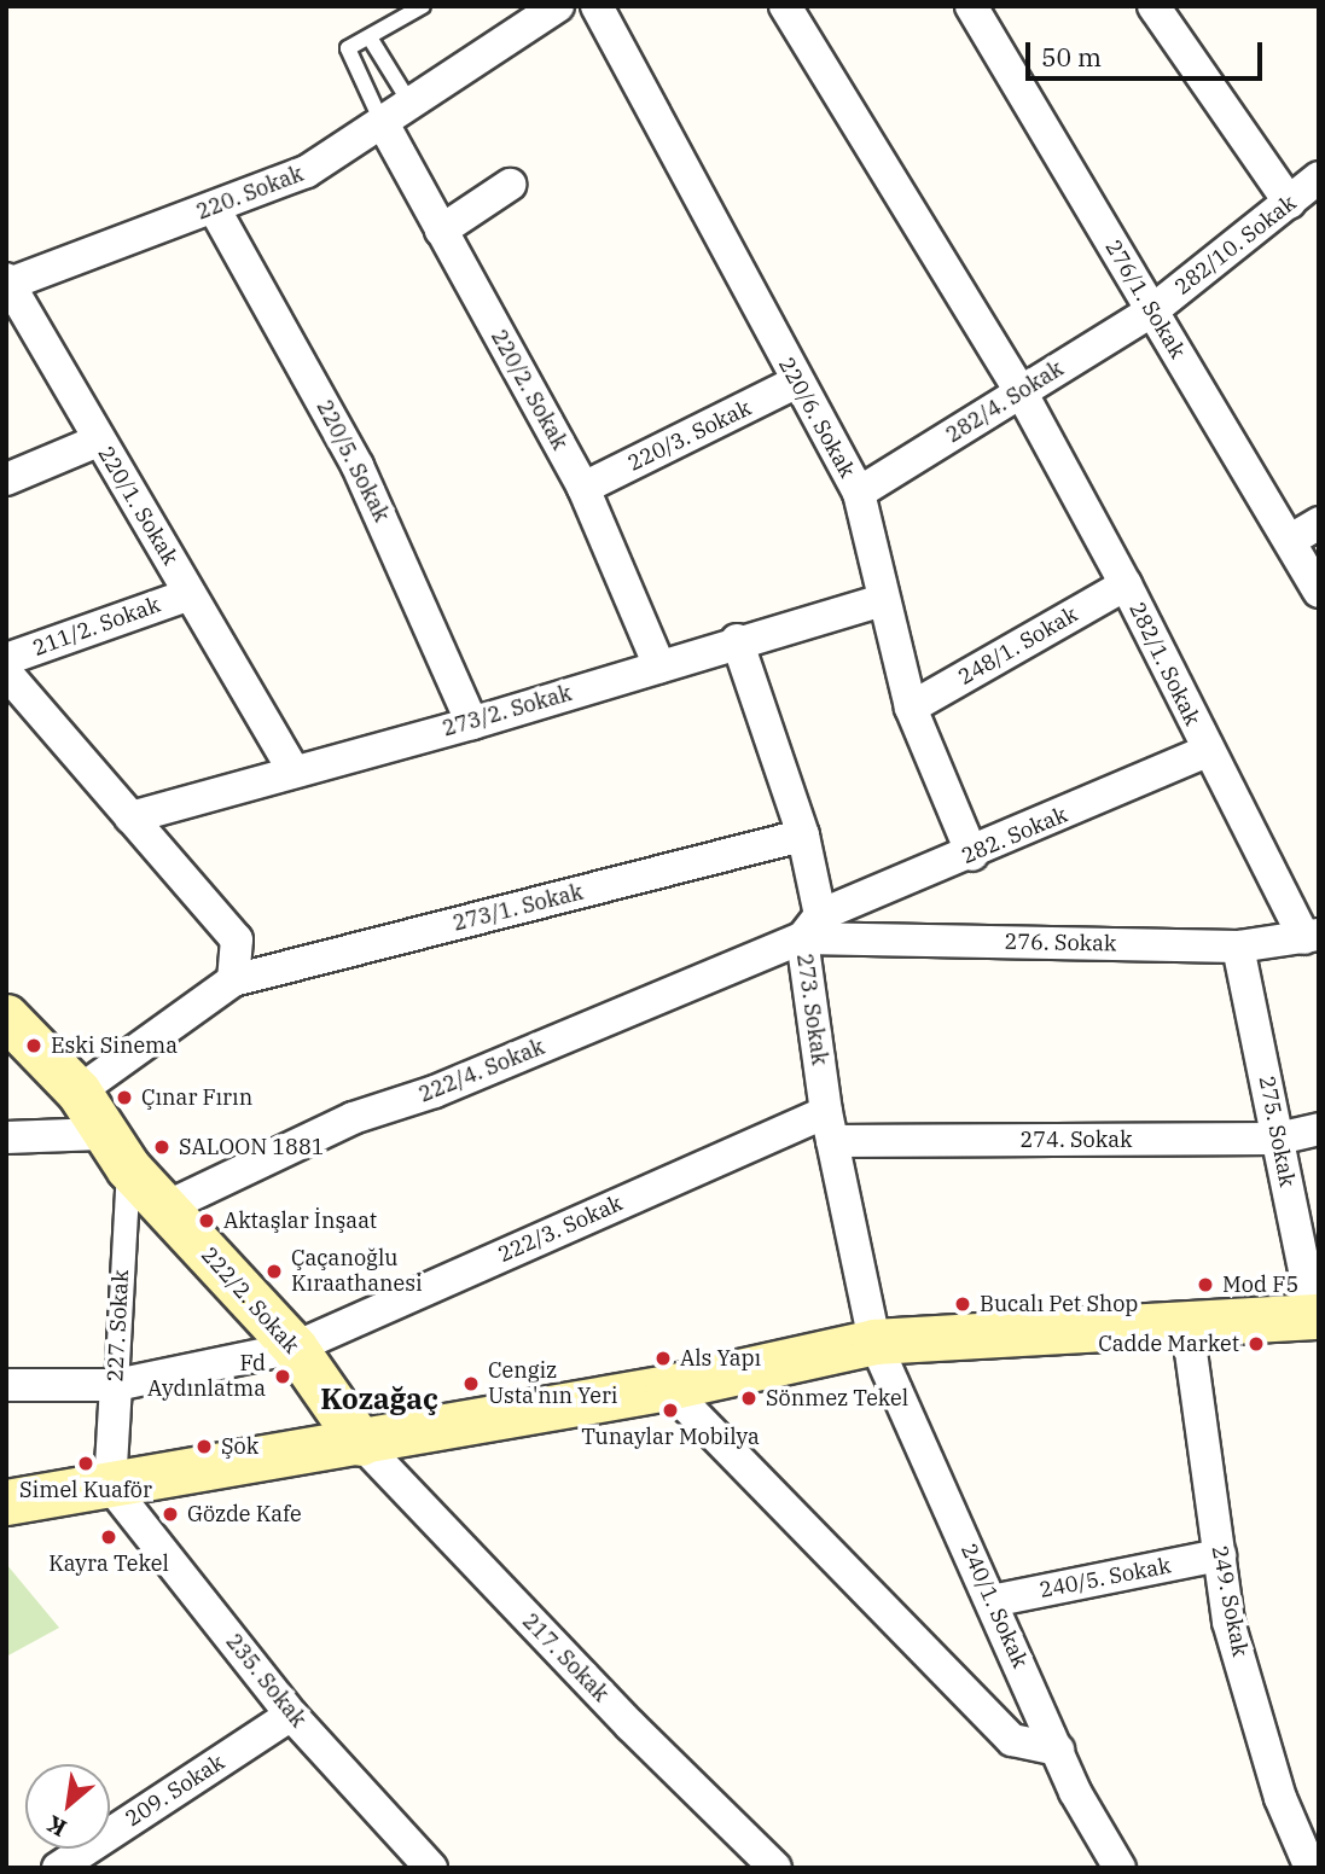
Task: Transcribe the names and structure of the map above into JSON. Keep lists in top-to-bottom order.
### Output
{
  "streets": {
    "main road": ["222/2. Sokak"],
    "street": [
      "220. Sokak",
      "282/10. Sokak",
      "276/1. Sokak",
      "220/2. Sokak",
      "282/4. Sokak",
      "220/6. Sokak",
      "220/3. Sokak",
      "220/5. Sokak",
      "220/1. Sokak",
      "211/2. Sokak",
      "248/1. Sokak",
      "282/1. Sokak",
      "273/2. Sokak",
      "282. Sokak",
      "273/1. Sokak",
      "276. Sokak",
      "273. Sokak",
      "222/4. Sokak",
      "275. Sokak",
      "274. Sokak",
      "222/3. Sokak",
      "227. Sokak",
      "240/5. Sokak",
      "249. Sokak",
      "240/1. Sokak",
      "217. Sokak",
      "235. Sokak",
      "209. Sokak"
    ]
  },
  "crossings": [
    ["220. Sokak", "220/2. Sokak"],
    ["220. Sokak", "220/5. Sokak"],
    ["220. Sokak", "220/1. Sokak"],
    ["282/10. Sokak", "276/1. Sokak"],
    ["282/10. Sokak", "282/4. Sokak"],
    ["276/1. Sokak", "282/4. Sokak"],
    ["220/2. Sokak", "220/3. Sokak"],
    ["220/2. Sokak", "273/2. Sokak"],
    ["282/4. Sokak", "220/6. Sokak"],
    ["282/4. Sokak", "282/1. Sokak"],
    ["220/6. Sokak", "220/3. Sokak"],
    ["220/6. Sokak", "248/1. Sokak"],
    ["220/6. Sokak", "273/2. Sokak"],
    ["220/6. Sokak", "282. Sokak"],
    ["220/5. Sokak", "273/2. Sokak"],
    ["220/1. Sokak", "211/2. Sokak"],
    ["220/1. Sokak", "273/2. Sokak"],
    ["248/1. Sokak", "282/1. Sokak"],
    ["282/1. Sokak", "282. Sokak"],
    ["282/1. Sokak", "276. Sokak"],
    ["273/2. Sokak", "273. Sokak"],
    ["282. Sokak", "276. Sokak"],
    ["282. Sokak", "273. Sokak"],
    ["282. Sokak", "222/4. Sokak"],
    ["273/1. Sokak", "273. Sokak"],
    ["273/1. Sokak", "222/2. Sokak"],
    ["276. Sokak", "273. Sokak"],
    ["276. Sokak", "222/4. Sokak"],
    ["276. Sokak", "275. Sokak"],
    ["273. Sokak", "222/4. Sokak"],
    ["273. Sokak", "274. Sokak"],
    ["273. Sokak", "222/3. Sokak"],
    ["273. Sokak", "240/1. Sokak"],
    ["222/4. Sokak", "222/2. Sokak"],
    ["275. Sokak", "274. Sokak"],
    ["274. Sokak", "222/3. Sokak"],
    ["222/3. Sokak", "222/2. Sokak"],
    ["222/3. Sokak", "227. Sokak"],
    ["222/2. Sokak", "227. Sokak"],
    ["222/2. Sokak", "217. Sokak"],
    ["227. Sokak", "235. Sokak"],
    ["240/5. Sokak", "249. Sokak"],
    ["240/5. Sokak", "240/1. Sokak"],
    ["235. Sokak", "209. Sokak"]
  ],
  "districts": ["Kozağaç"],
  "places": [
    "Eski Sinema",
    "Çınar Fırın",
    "SALOON 1881",
    "Aktaşlar İnşaat",
    "Çaçanoğlu Kıraathanesi",
    "Mod F5",
    "Bucalı Pet Shop",
    "Cadde Market",
    "Als Yapı",
    "Fd Aydınlatma",
    "Cengiz Usta'nın Yeri",
    "Sönmez Tekel",
    "Tunaylar Mobilya",
    "Şok",
    "Simel Kuaför",
    "Gözde Kafe",
    "Kayra Tekel"
  ],
  "scale_bar": "50 m",
  "north": "bottom left"
}
